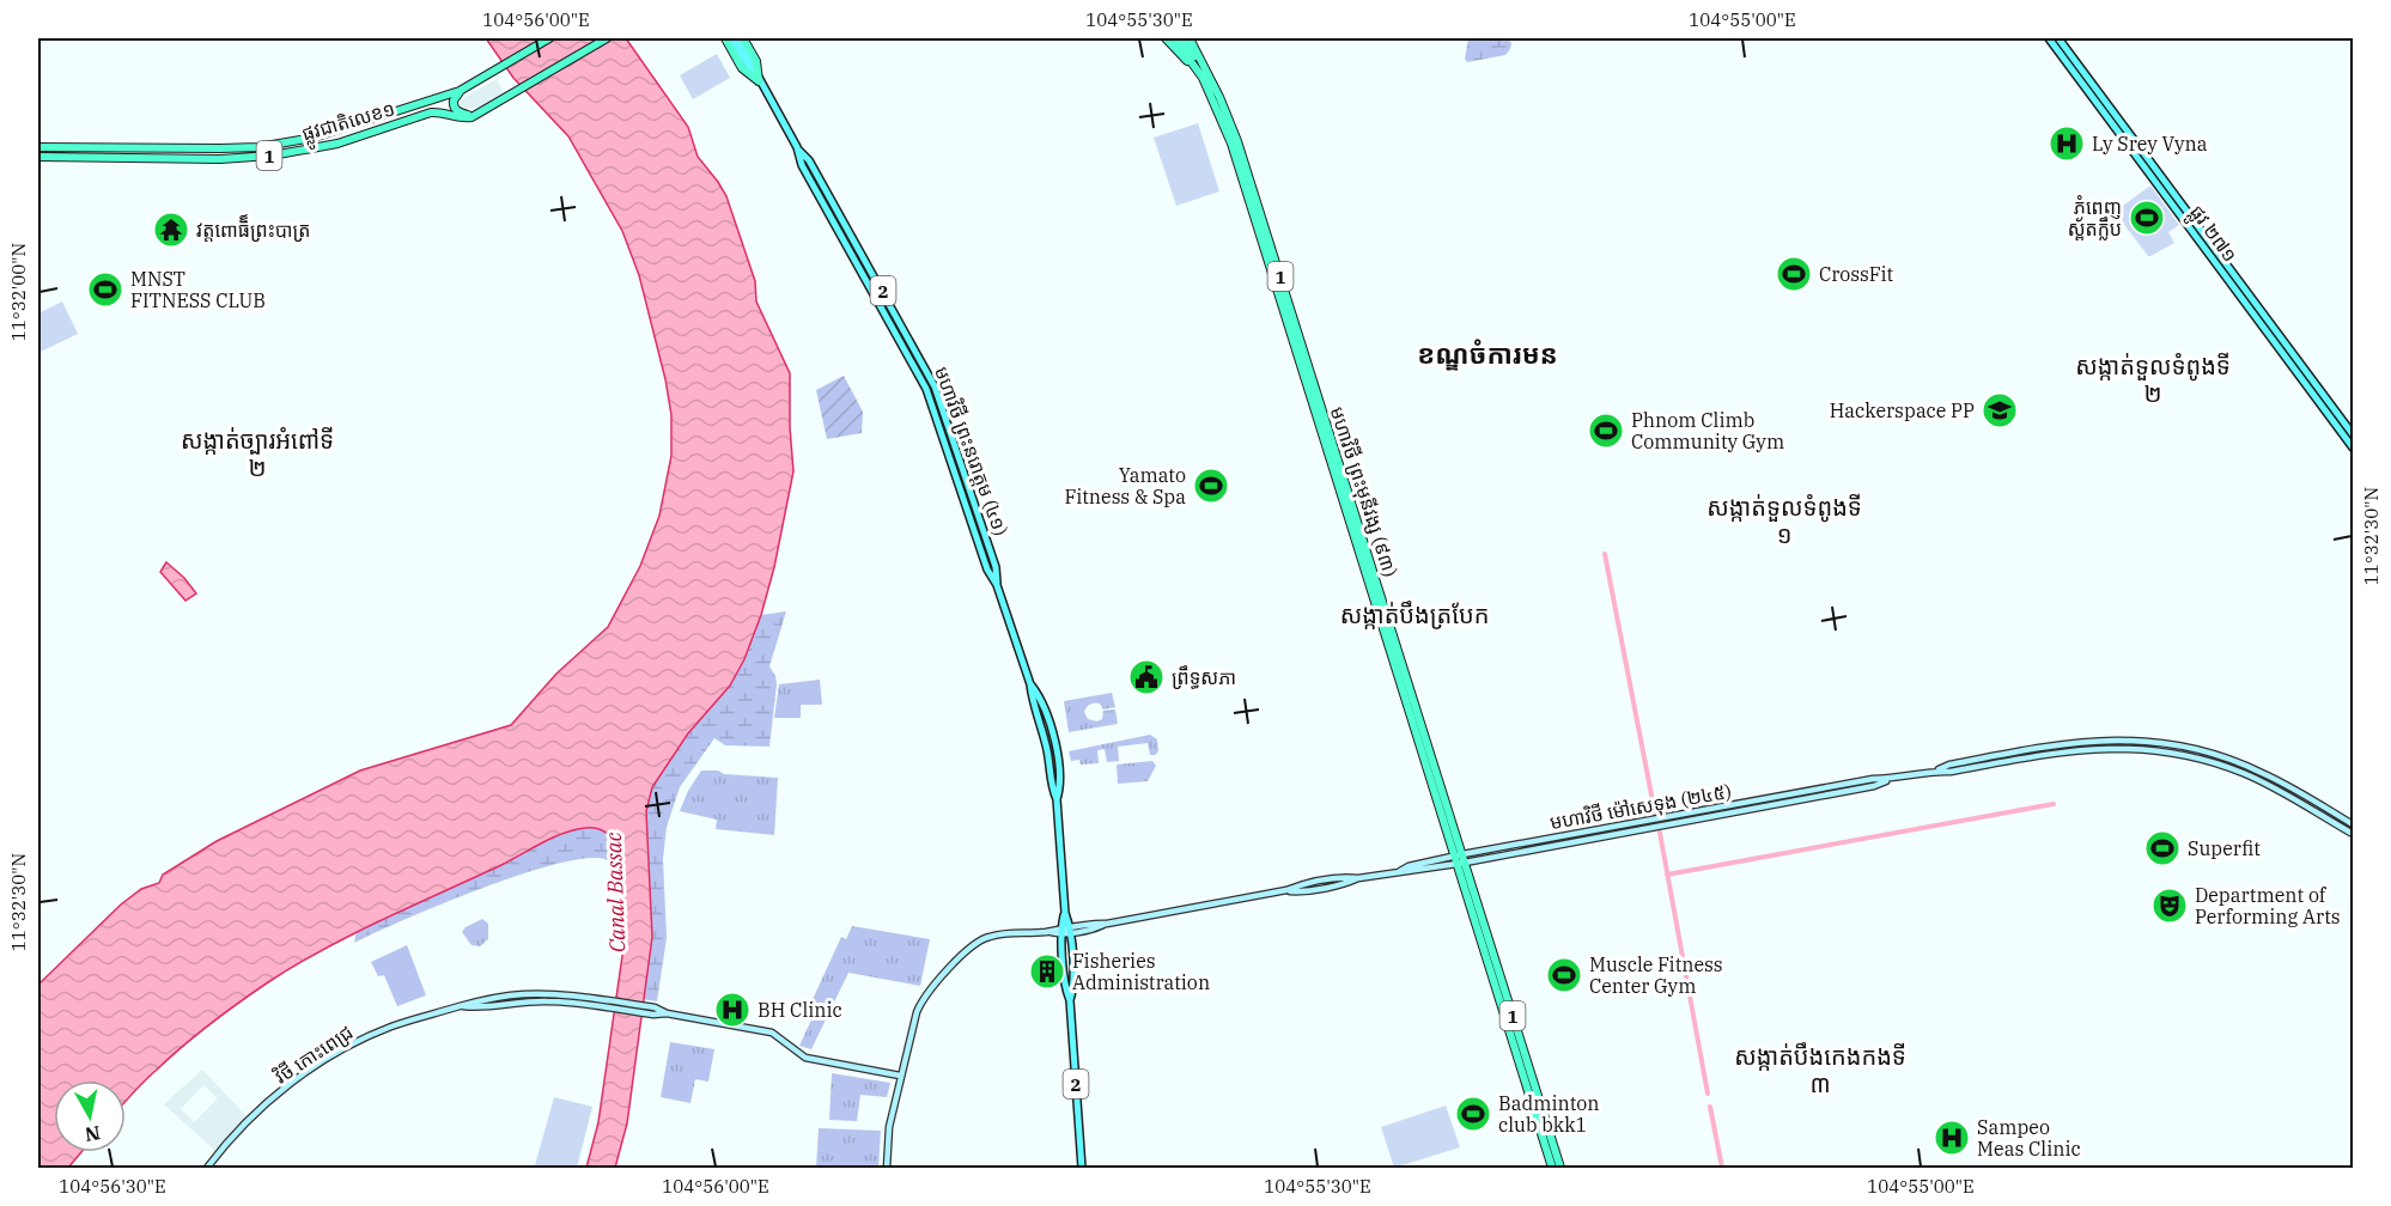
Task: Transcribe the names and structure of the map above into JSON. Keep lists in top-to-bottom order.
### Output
{
  "streets": {
    "highway": ["ផ្លូវជាតិលេខ១", "1", "មហាវិថី ព្រះមុនីវង្ស (៩៣)"],
    "main road": [
      "ផ្លូវ ២៧១",
      "2",
      "មហាវិថី ព្រះនរោត្តម (៤១)",
      "មហាវិថី ម៉ៅសេទុង (២៤៥)",
      "វិថី កោះពេជ្រ"
    ]
  },
  "crossings": [
    ["1", "មហាវិថី ព្រះមុនីវង្ស (៩៣)"],
    ["2", "មហាវិថី ព្រះនរោត្តម (៤១)"],
    ["មហាវិថី ព្រះនរោត្តម (៤១)", "មហាវិថី ម៉ៅសេទុង (២៤៥)"],
    ["មហាវិថី ព្រះមុនីវង្ស (៩៣)", "មហាវិថី ម៉ៅសេទុង (២៤៥)"],
    ["មហាវិថី ម៉ៅសេទុង (២៤៥)", "វិថី កោះពេជ្រ"]
  ],
  "districts": [
    "ខណ្ឌចំការមន",
    "សង្កាត់ទួលទំពូងទី ២",
    "សង្កាត់ច្បារអំពៅទី ២",
    "សង្កាត់ទួលទំពូងទី ១",
    "សង្កាត់បឹងត្របែក",
    "សង្កាត់បឹងកេងកងទី ៣"
  ],
  "water": ["Canal Bassac"],
  "places": {
    "hospital": ["Ly Srey Vyna", "BH Clinic", "Sampeo Meas Clinic"],
    "sports": [
      "ភ្នំពេញ ស្ព័តក្លឹប",
      "CrossFit",
      "MNST FITNESS CLUB",
      "Phnom Climb Community Gym",
      "Yamato Fitness & Spa",
      "Superfit",
      "Muscle Fitness Center Gym",
      "Badminton club bkk1"
    ],
    "temple": ["វត្តពោធិ៏ព្រះបាត្រ"],
    "school or university": ["Hackerspace PP"],
    "public building": ["ព្រឹទ្ធសភា"],
    "theatre": ["Department of Performing Arts"],
    "building": ["Fisheries Administration"]
  },
  "north": "bottom",
  "coordinates": [
    "104°56'00\"E",
    "104°55'30\"E",
    "104°55'00\"E",
    "11°32'00\"N",
    "11°32'30\"N",
    "104°56'30\"E"
  ]
}
